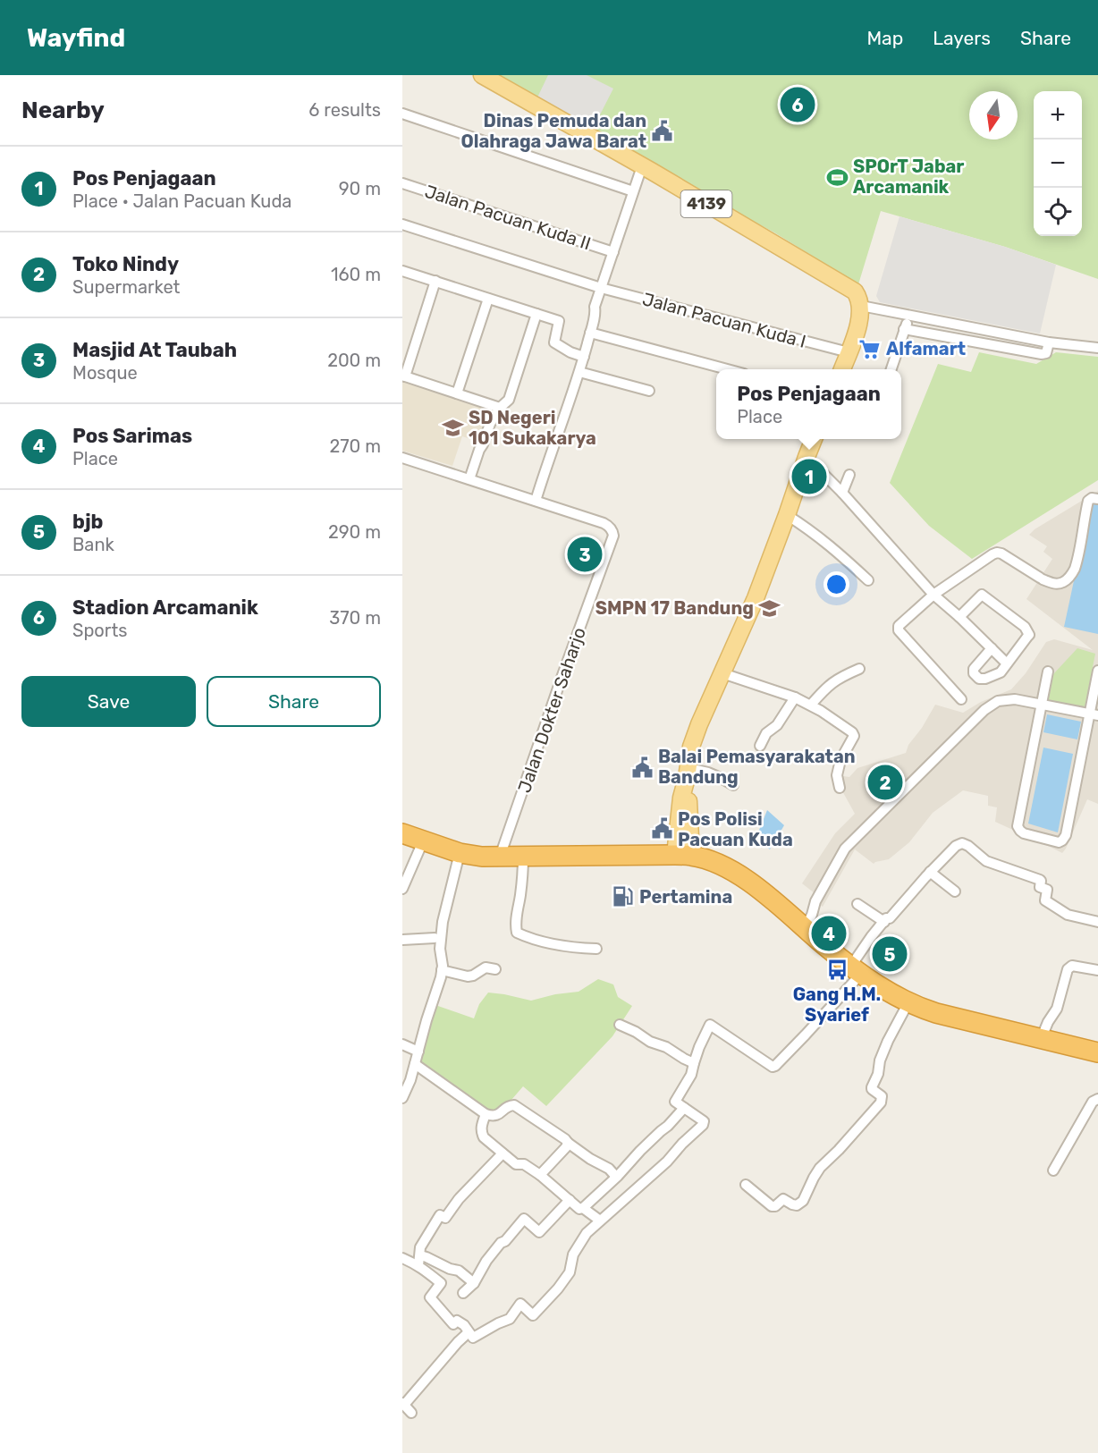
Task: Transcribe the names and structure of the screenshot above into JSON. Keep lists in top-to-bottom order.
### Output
{
  "streets": {
    "main road": ["4139"],
    "street": ["Jalan Pacuan Kuda II", "Jalan Pacuan Kuda I", "Jalan Dokter Saharjo"]
  },
  "crossings": [
    ["4139", "Jalan Pacuan Kuda II"],
    ["Jalan Pacuan Kuda II", "Jalan Pacuan Kuda I"]
  ],
  "places": {
    "public building": ["Dinas Pemuda dan Olahraga Jawa Barat", "Balai Pemasyarakatan Bandung", "Pos Polisi Pacuan Kuda"],
    "sports": ["SPOrT Jabar Arcamanik"],
    "supermarket": ["Alfamart"],
    "school or university": ["SD Negeri 101 Sukakarya", "SMPN 17 Bandung"],
    "fuel station": ["Pertamina"],
    "bus stop": ["Gang H.M. Syarief"]
  },
  "north": "bottom",
  "page": {
    "header": "Wayfind",
    "nav": ["Map", "Layers", "Share"],
    "heading": ["Nearby", "6 results"],
    "pins": [
      "6",
      "1",
      "3",
      "2",
      "4",
      "5"
    ],
    "map_buttons": ["+", "−"],
    "list": [
      {
        "mark": "1",
        "name": "Pos Penjagaan",
        "note": "Place · Jalan Pacuan Kuda",
        "value": "90 m"
      },
      {
        "mark": "2",
        "name": "Toko Nindy",
        "note": "Supermarket",
        "value": "160 m"
      },
      {
        "mark": "3",
        "name": "Masjid At Taubah",
        "note": "Mosque",
        "value": "200 m"
      },
      {
        "mark": "4",
        "name": "Pos Sarimas",
        "note": "Place",
        "value": "270 m"
      },
      {
        "mark": "5",
        "name": "bjb",
        "note": "Bank",
        "value": "290 m"
      },
      {
        "mark": "6",
        "name": "Stadion Arcamanik",
        "note": "Sports",
        "value": "370 m"
      }
    ],
    "popup": ["Pos Penjagaan", "Place"],
    "buttons": ["Save", "Share"]
  }
}
